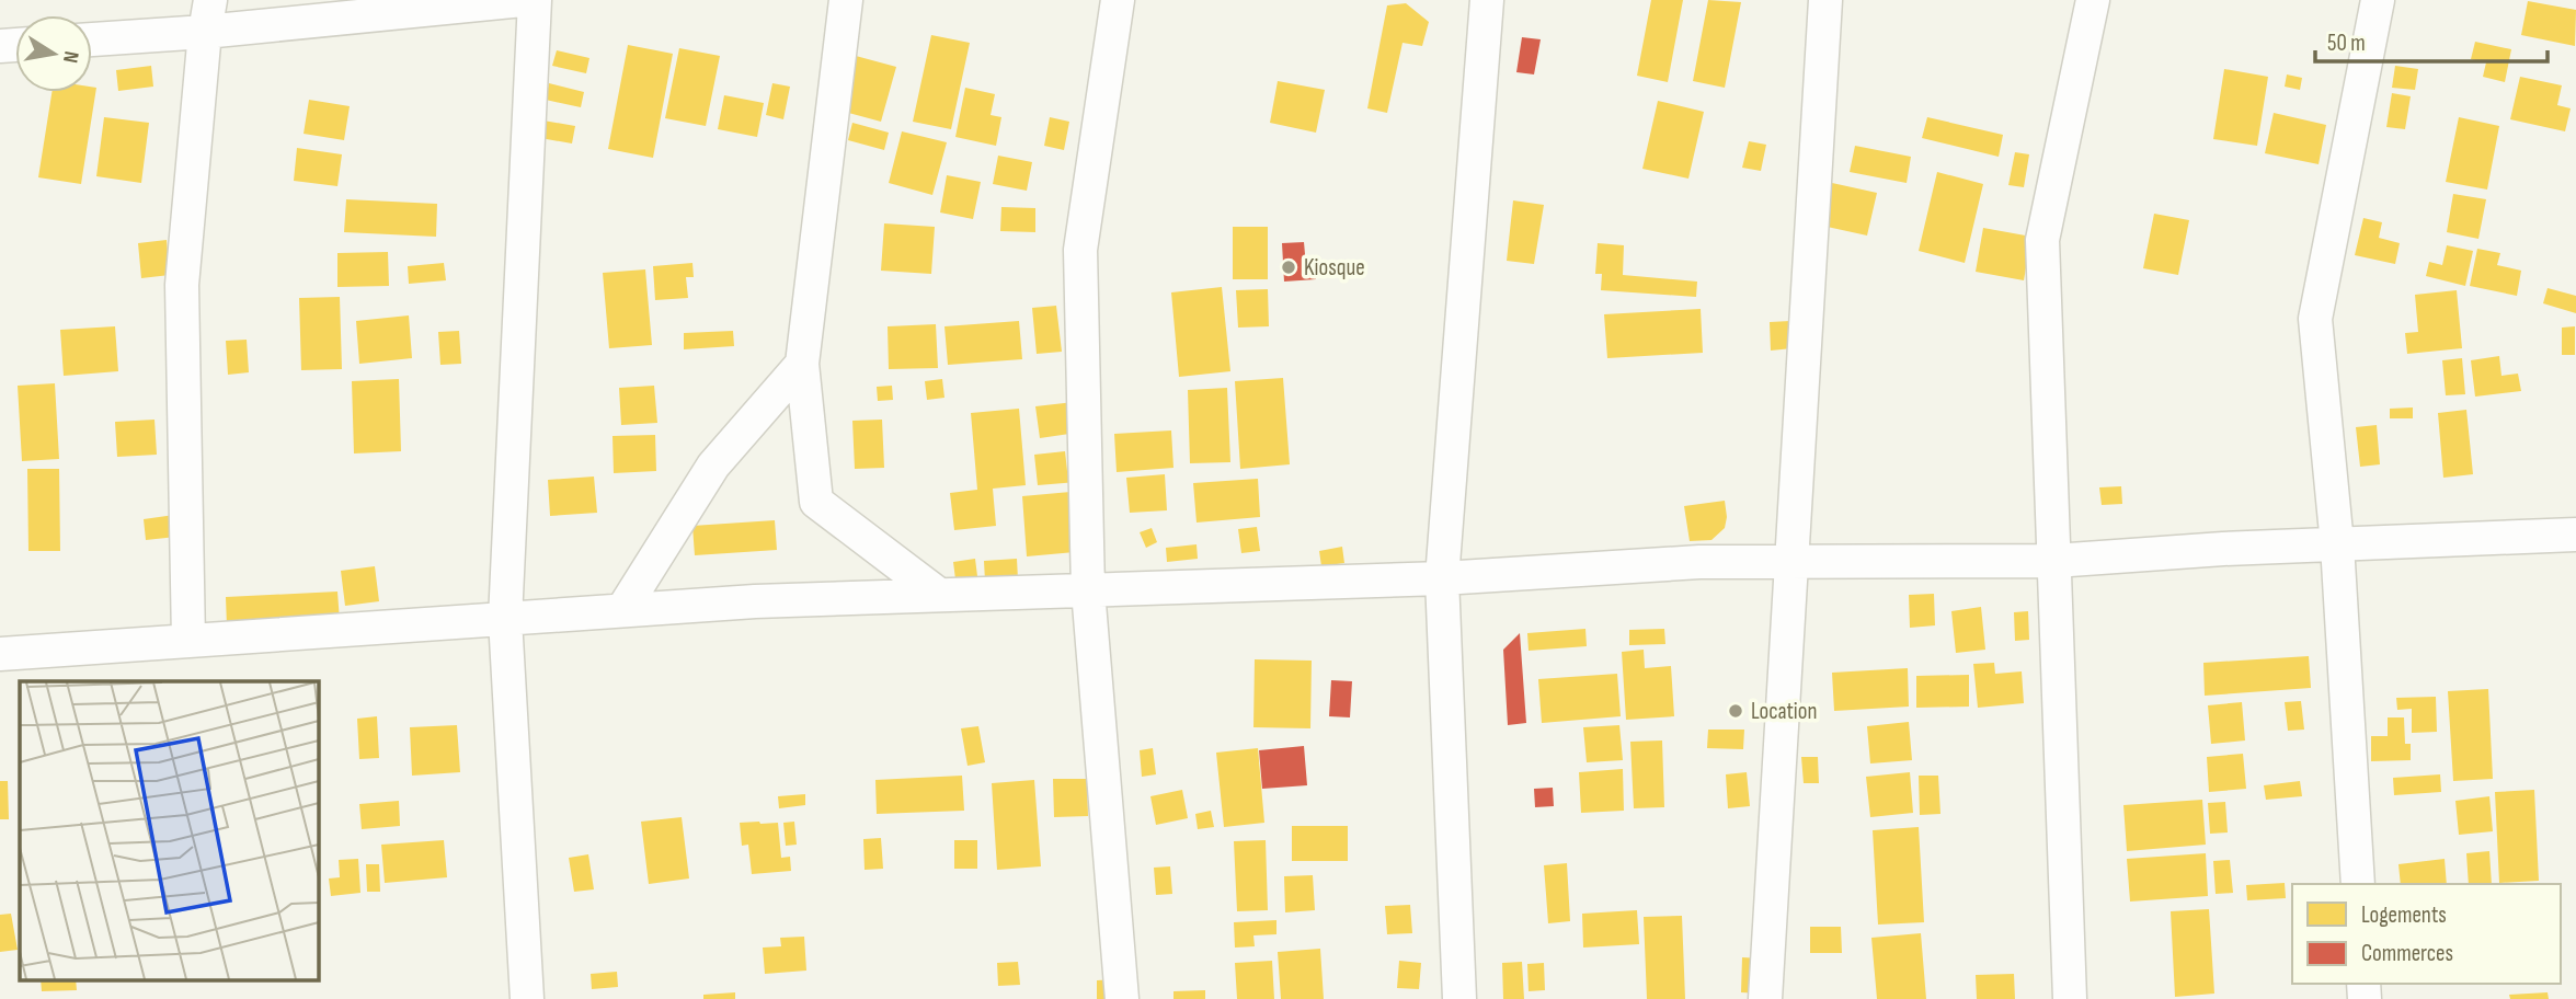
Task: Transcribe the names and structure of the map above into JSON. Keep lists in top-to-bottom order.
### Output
{
  "places": ["Kiosque", "Location"],
  "legend": ["Logements", "Commerces"],
  "scale_bar": "50 m",
  "north": "right"
}
